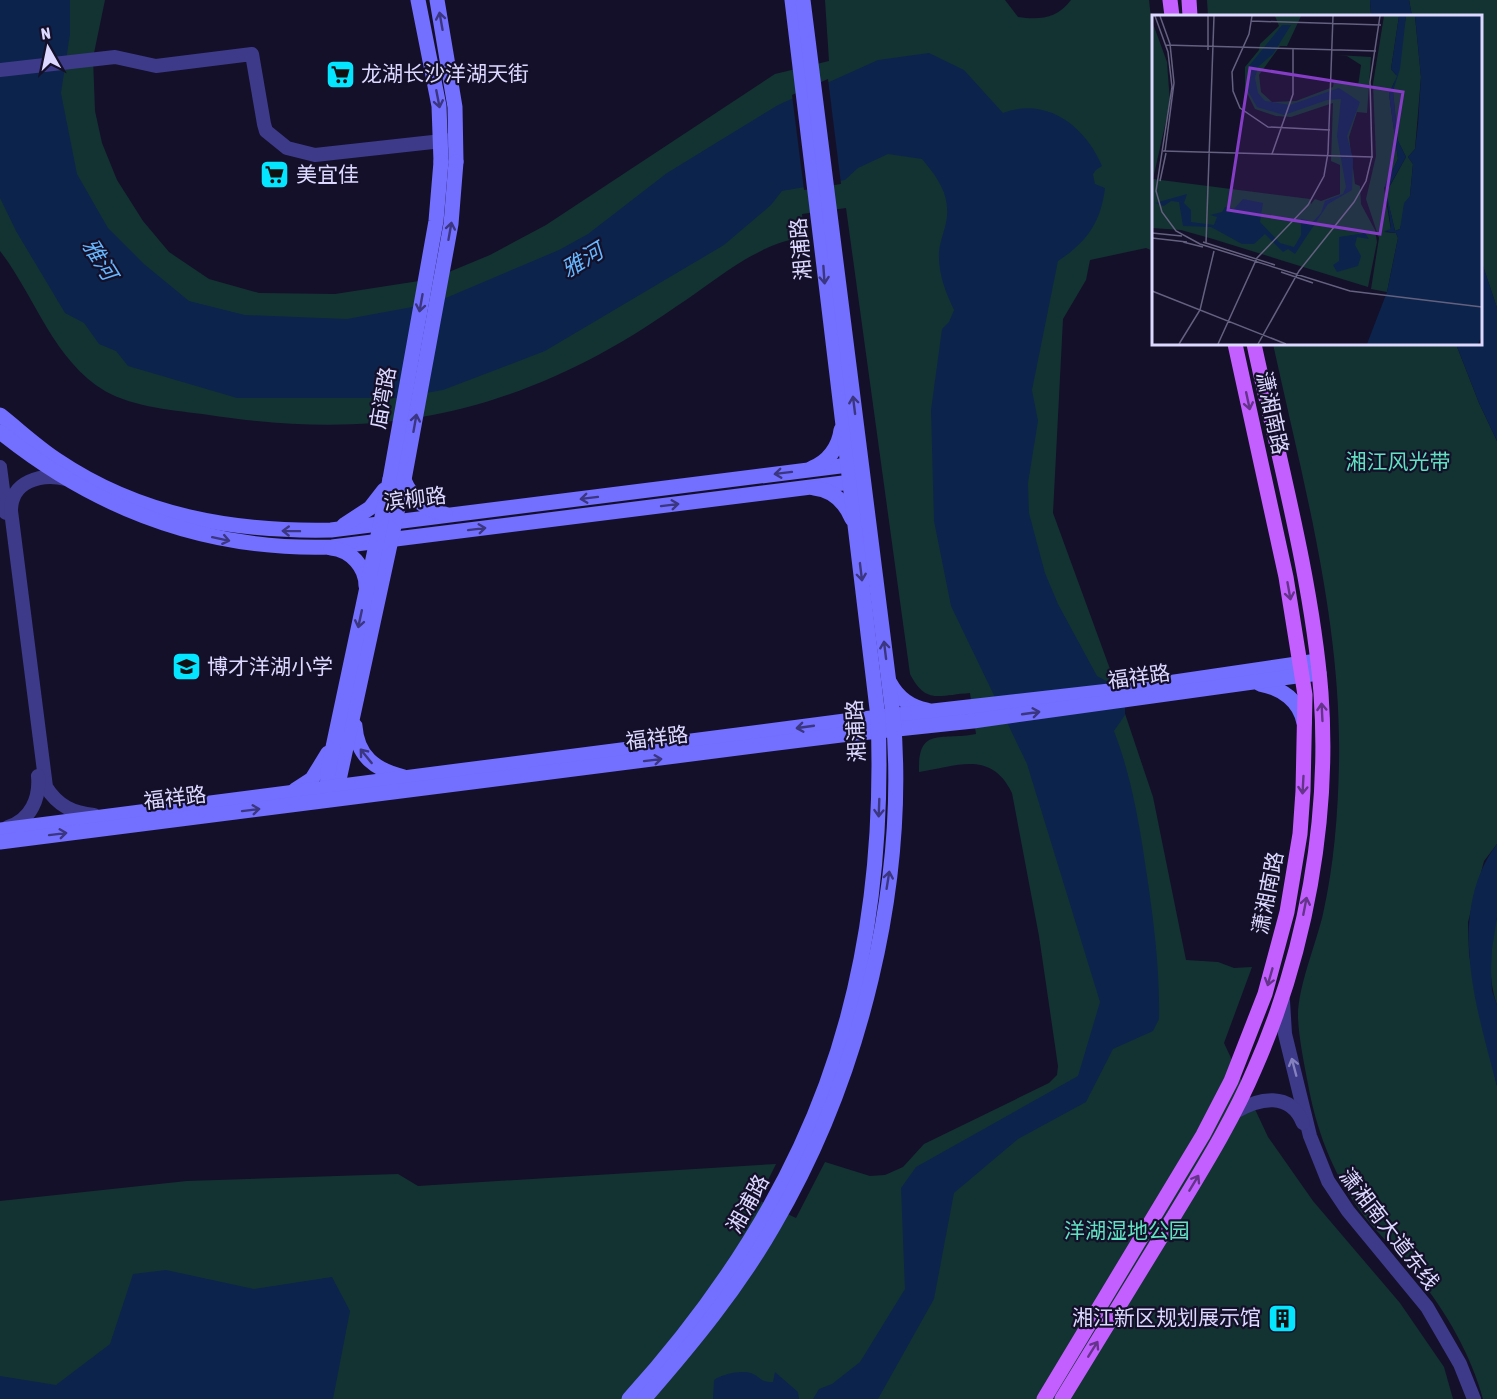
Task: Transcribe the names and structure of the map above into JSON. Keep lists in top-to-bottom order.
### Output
{
  "streets": {
    "main road": [
      "湘浦路",
      "庙湾路",
      "潇湘南路",
      "滨柳路",
      "福祥路"
    ],
    "street": ["潇湘南大道东线"]
  },
  "crossings": [
    ["湘浦路", "滨柳路"],
    ["湘浦路", "福祥路"],
    ["庙湾路", "滨柳路"],
    ["庙湾路", "福祥路"],
    ["潇湘南路", "福祥路"],
    ["潇湘南路", "潇湘南大道东线"]
  ],
  "one_way": ["潇湘南大道东线"],
  "water": ["雅河"],
  "parks": ["湘江风光带", "洋湖湿地公园"],
  "places": {
    "supermarket": ["龙湖长沙洋湖天街", "美宜佳"],
    "school or university": ["博才洋湖小学"],
    "building": ["湘江新区规划展示馆"]
  },
  "north": "top"
}
